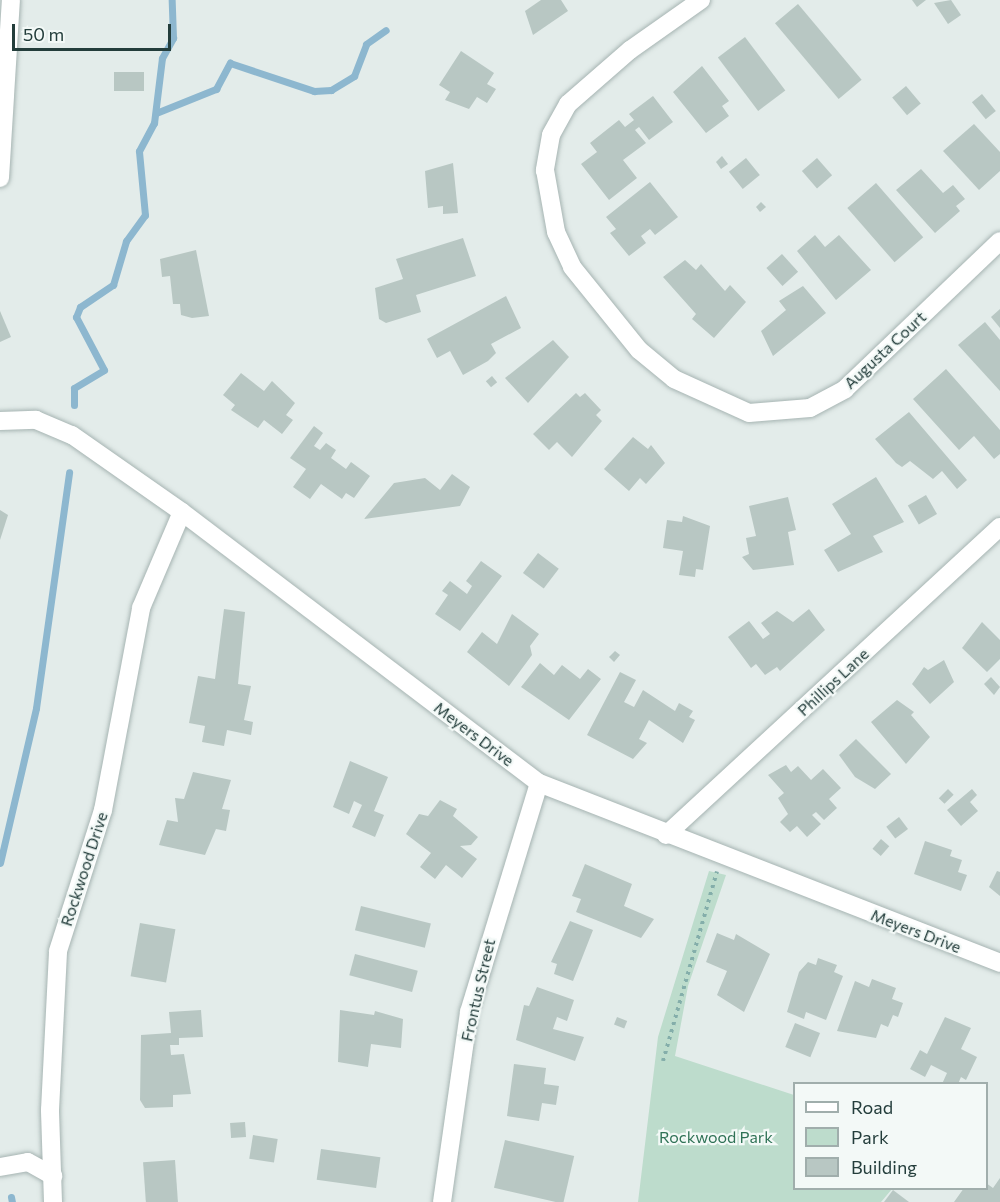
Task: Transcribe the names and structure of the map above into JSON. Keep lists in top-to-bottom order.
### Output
{
  "streets": {
    "street": [
      "Augusta Court",
      "Phillips Lane",
      "Meyers Drive",
      "Rockwood Drive",
      "Frontus Street"
    ]
  },
  "crossings": [
    ["Phillips Lane", "Meyers Drive"],
    ["Meyers Drive", "Rockwood Drive"],
    ["Meyers Drive", "Frontus Street"]
  ],
  "parks": ["Rockwood Park"],
  "legend": ["Road", "Park", "Building"],
  "scale_bar": "50 m"
}
